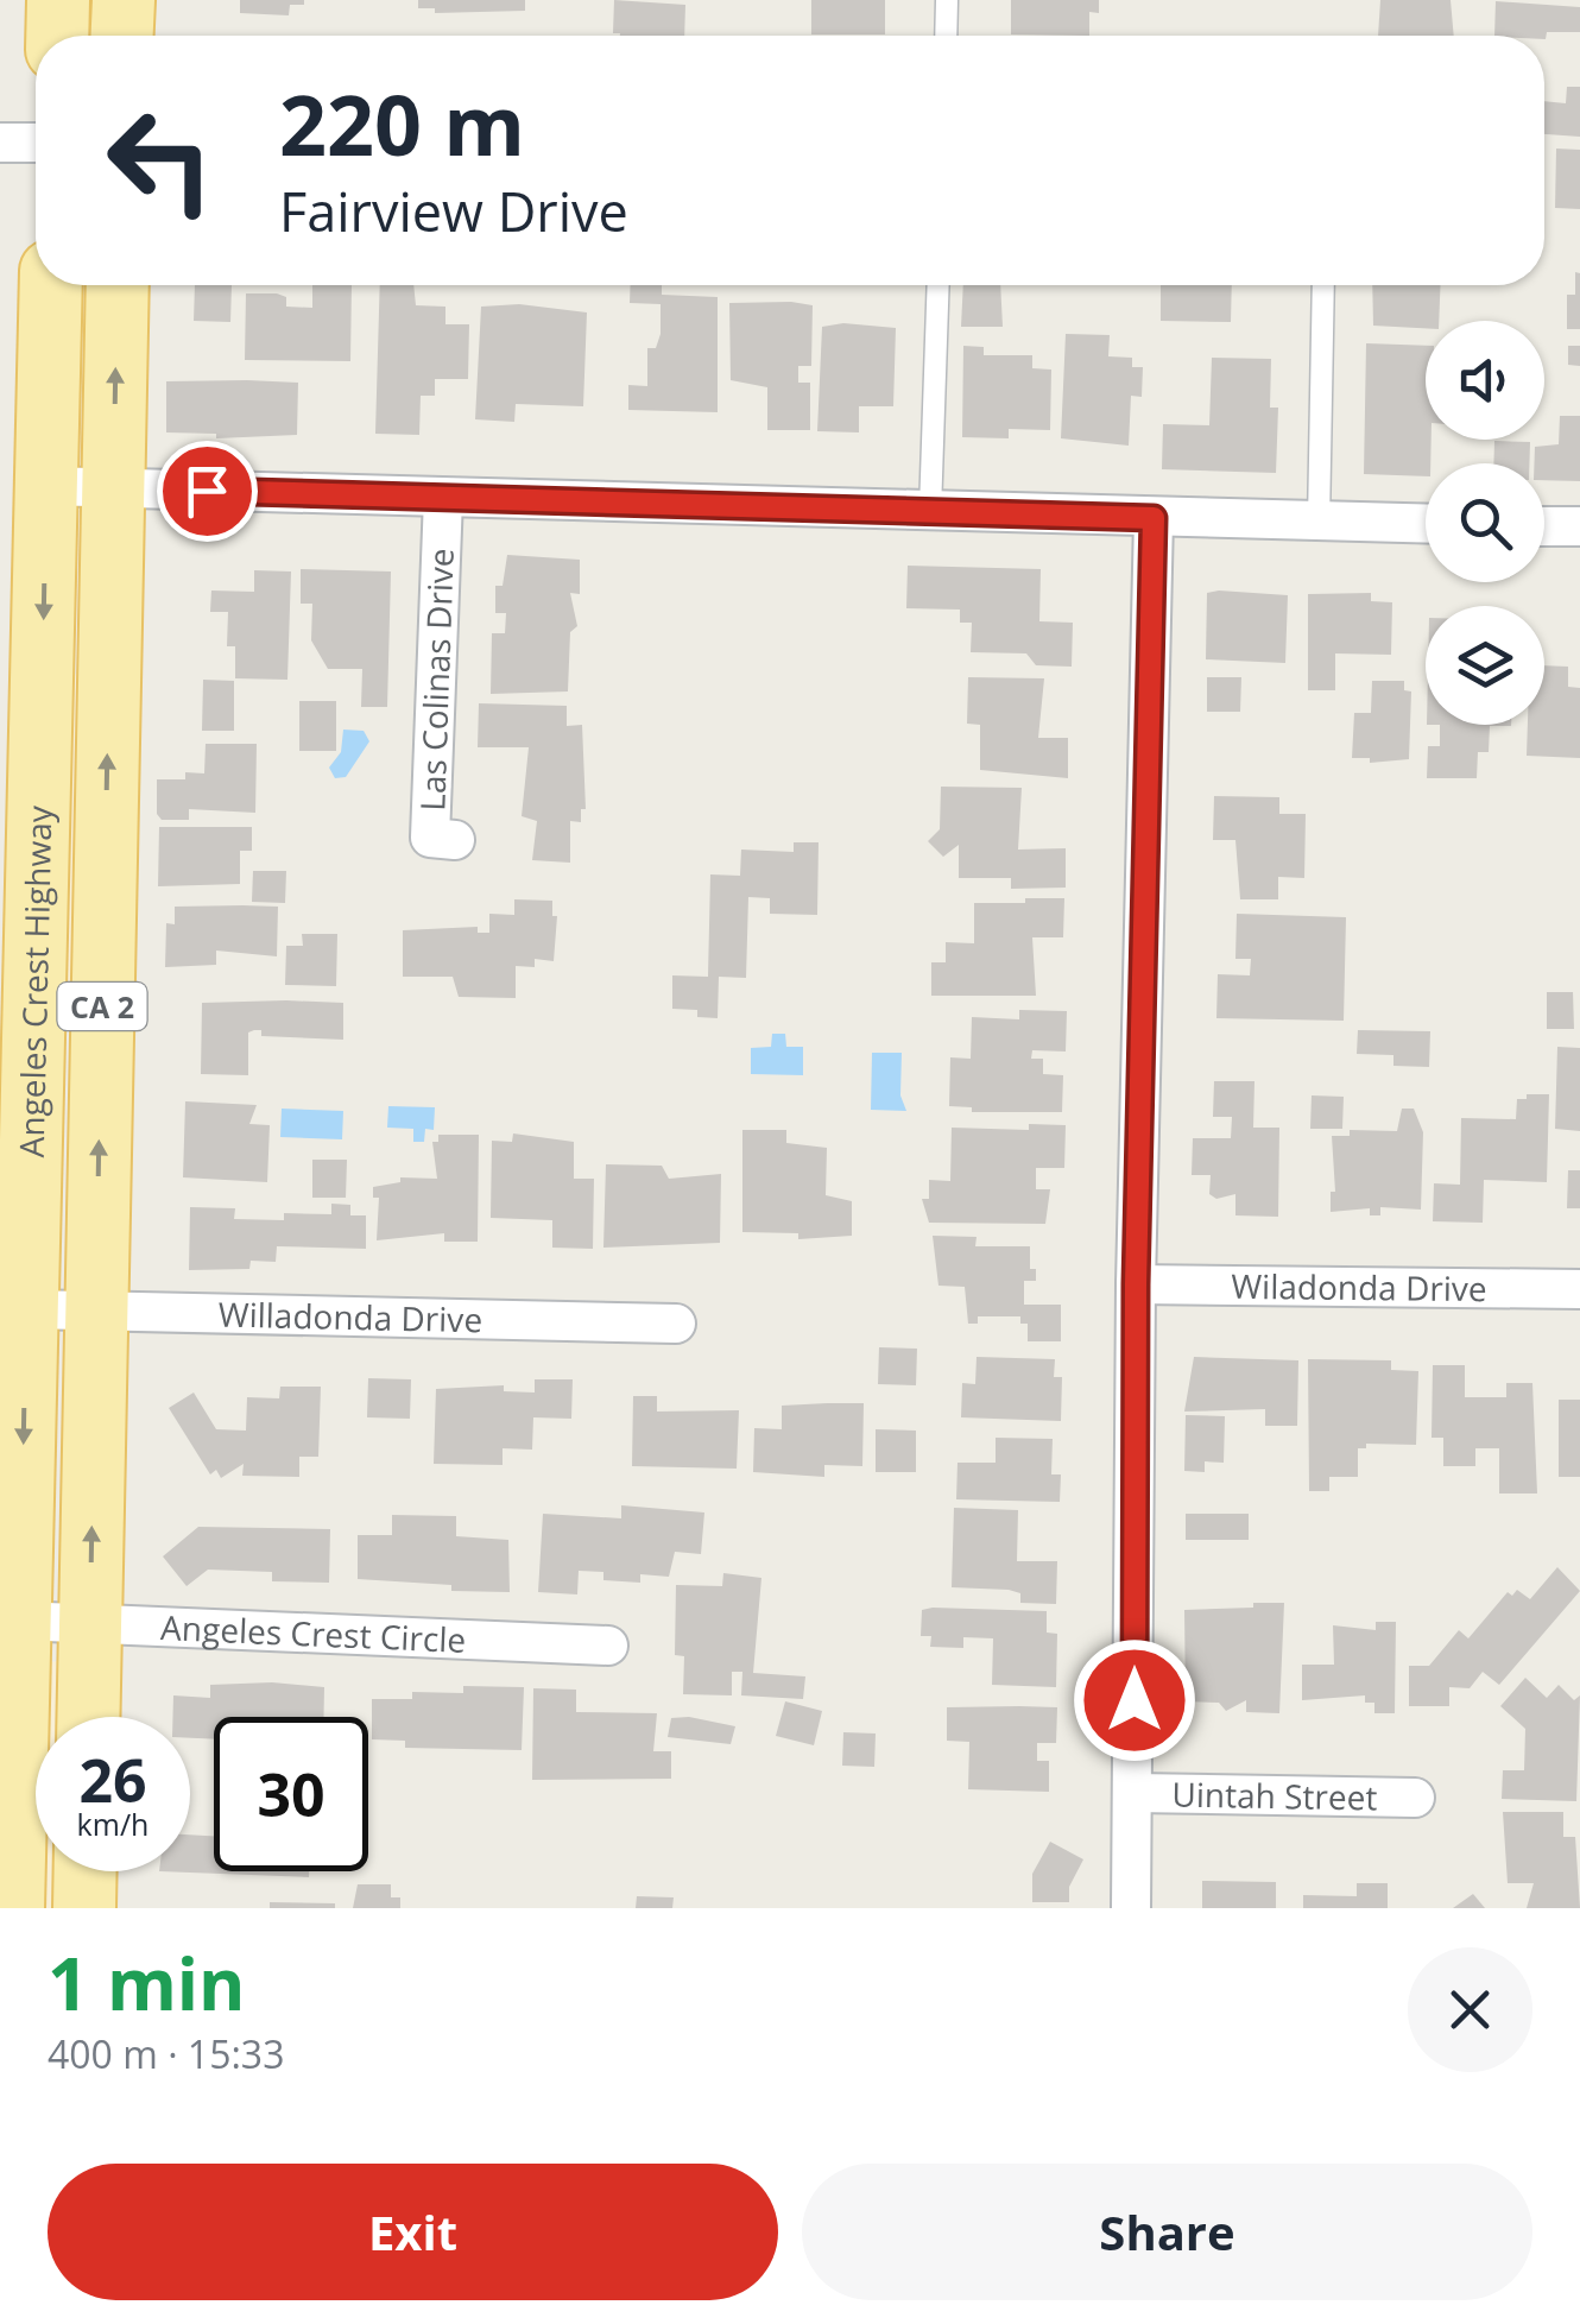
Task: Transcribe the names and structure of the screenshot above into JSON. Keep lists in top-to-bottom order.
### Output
{
  "streets": {
    "main road": ["Angeles Crest Highway", "CA 2"],
    "street": [
      "Las Colinas Drive",
      "Wiladonda Drive",
      "Willadonda Drive",
      "Angeles Crest Circle",
      "Uintah Street"
    ]
  },
  "crossings": [
    ["Angeles Crest Highway", "Willadonda Drive"],
    ["Angeles Crest Highway", "Angeles Crest Circle"]
  ],
  "page": {
    "turn": ["220 m", "Fairview Drive"],
    "speed": "26 km/h",
    "limit": "30",
    "heading": ["1 min", "400 m · 15:33"],
    "buttons": ["Exit", "Share"]
  }
}
